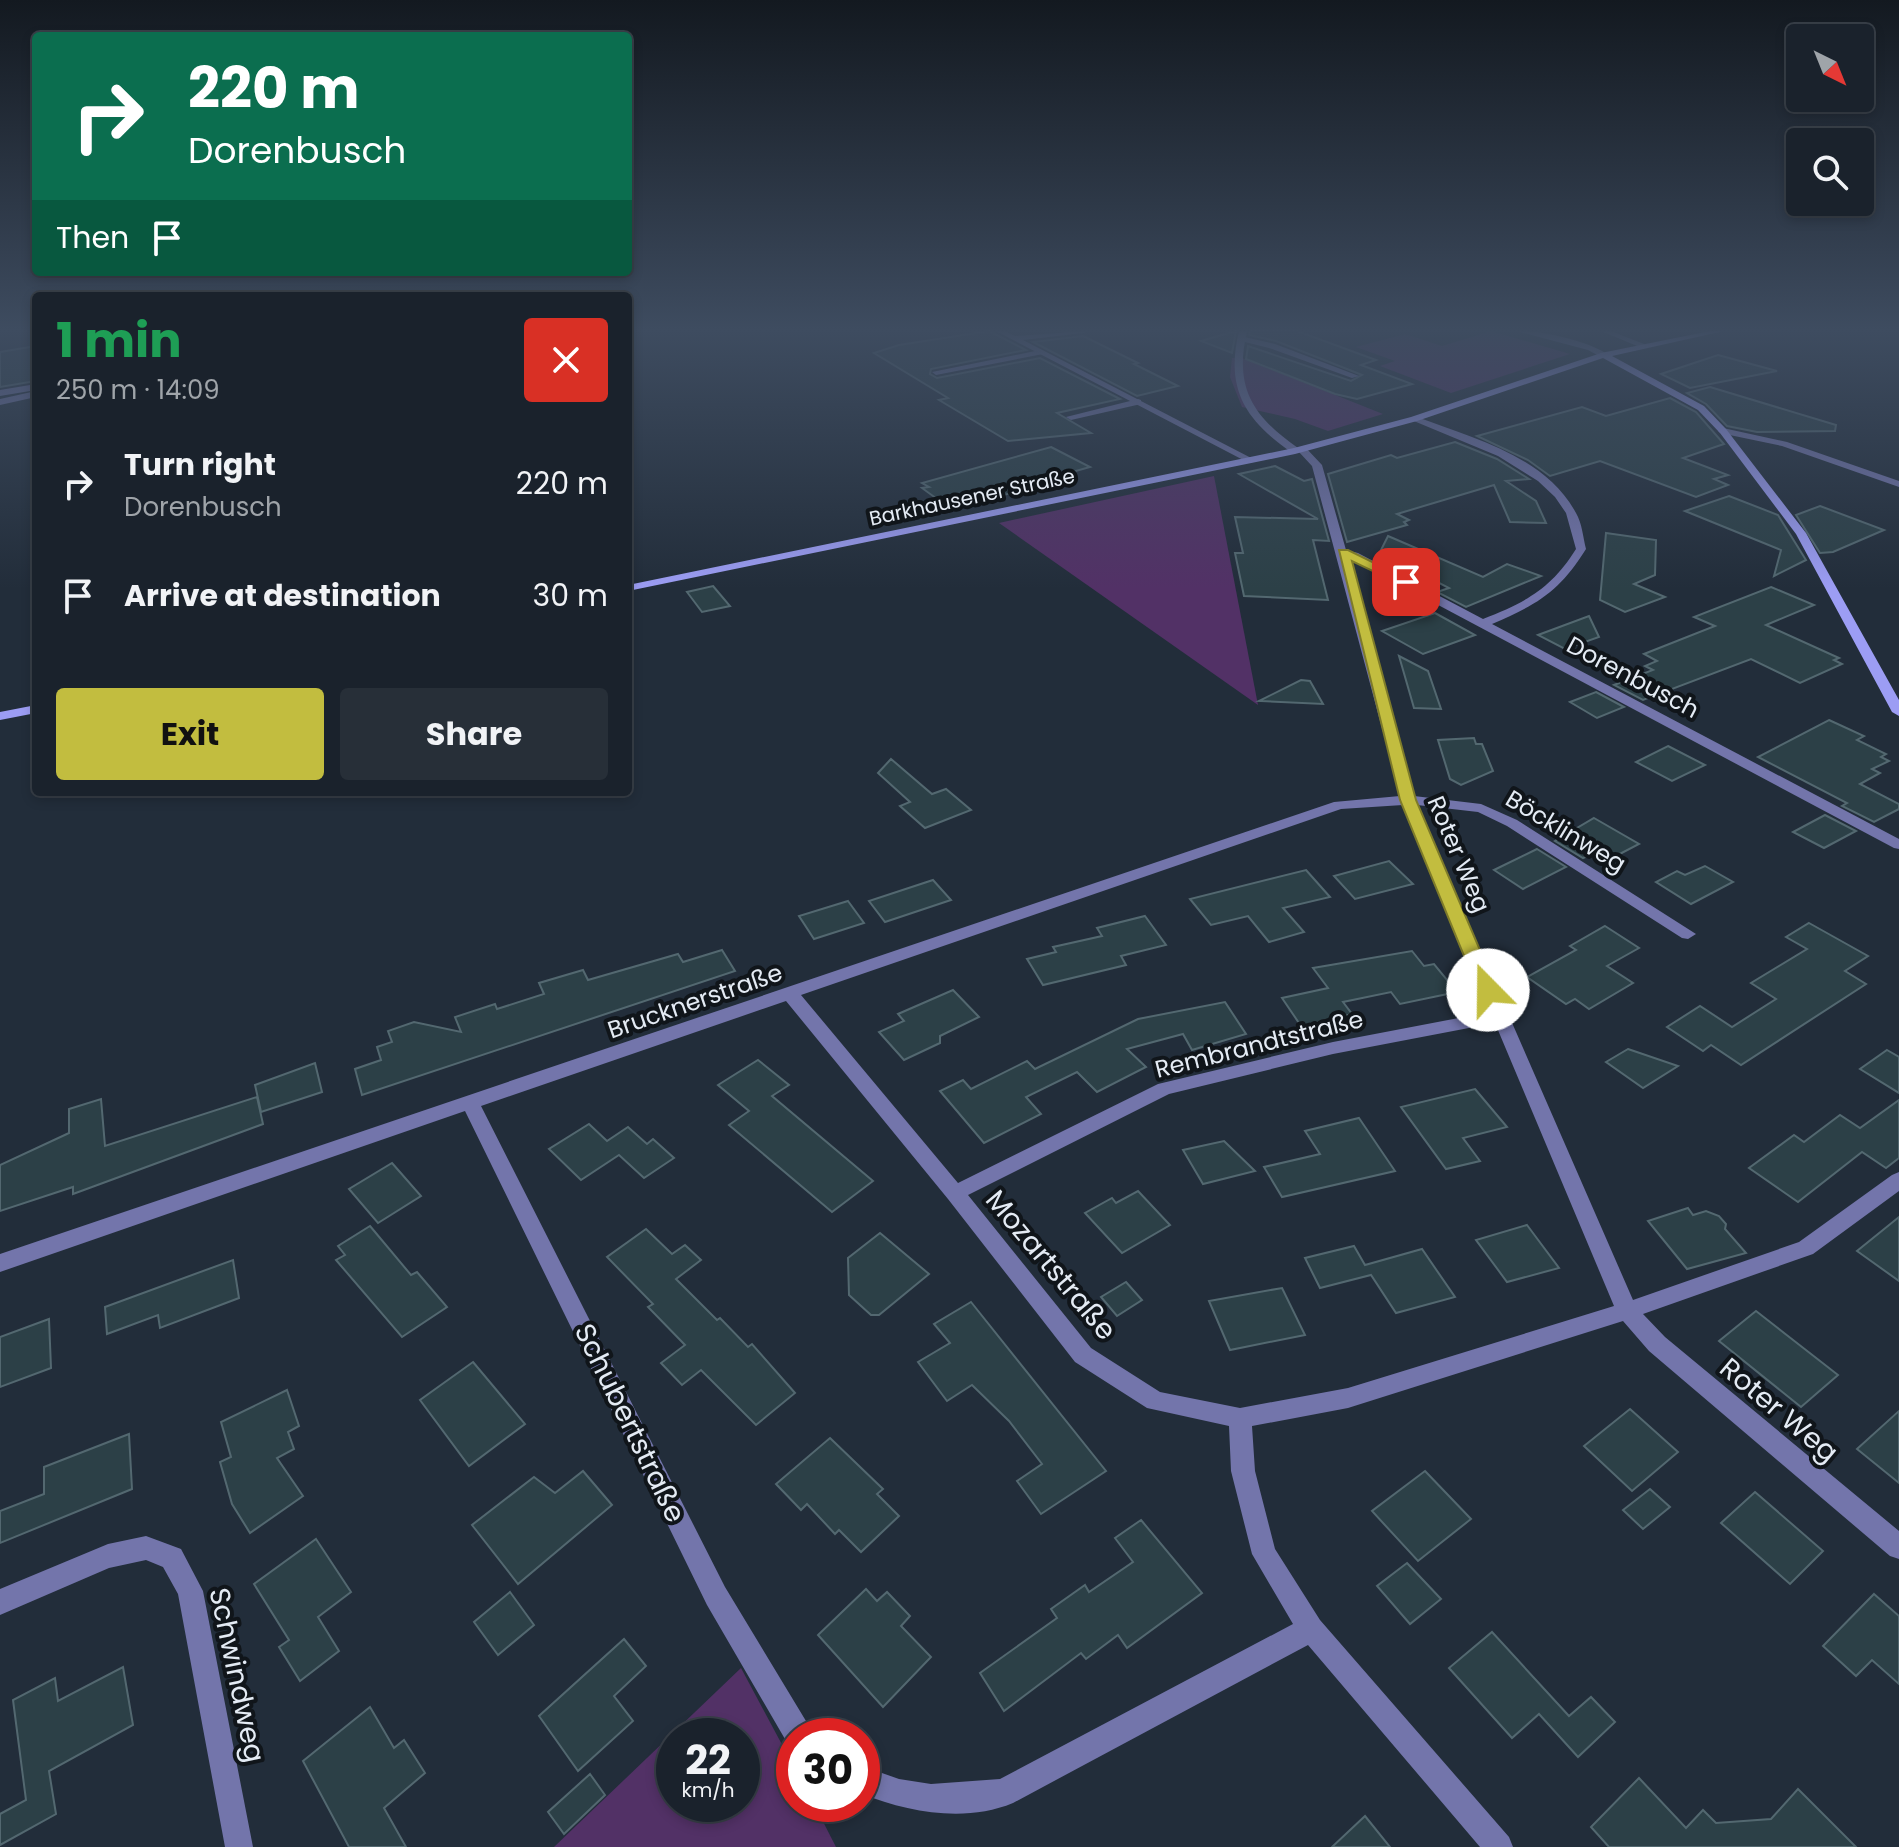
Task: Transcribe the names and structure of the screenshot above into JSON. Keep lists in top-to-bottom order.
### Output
{
  "streets": {
    "main road": ["Barkhausener Straße"],
    "street": [
      "Dorenbusch",
      "Böcklinweg",
      "Roter Weg",
      "Brucknerstraße",
      "Rembrandtstraße",
      "Mozartstraße",
      "Schubertstraße",
      "Schwindweg"
    ]
  },
  "crossings": [
    ["Barkhausener Straße", "Roter Weg"],
    ["Dorenbusch", "Roter Weg"],
    ["Böcklinweg", "Roter Weg"],
    ["Böcklinweg", "Brucknerstraße"],
    ["Roter Weg", "Brucknerstraße"],
    ["Roter Weg", "Rembrandtstraße"],
    ["Roter Weg", "Mozartstraße"],
    ["Brucknerstraße", "Mozartstraße"],
    ["Brucknerstraße", "Schubertstraße"],
    ["Rembrandtstraße", "Mozartstraße"]
  ],
  "north": "bottom right",
  "page": {
    "turn": ["220 m", "Dorenbusch"],
    "then": "Then",
    "heading": ["1 min", "250 m · 14:09"],
    "list": [
      {
        "name": "Turn right",
        "note": "Dorenbusch",
        "value": "220 m"
      },
      {
        "name": "Arrive at destination",
        "value": "30 m"
      }
    ],
    "buttons": ["Exit", "Share"],
    "speed": "22 km/h",
    "limit": "30"
  }
}
